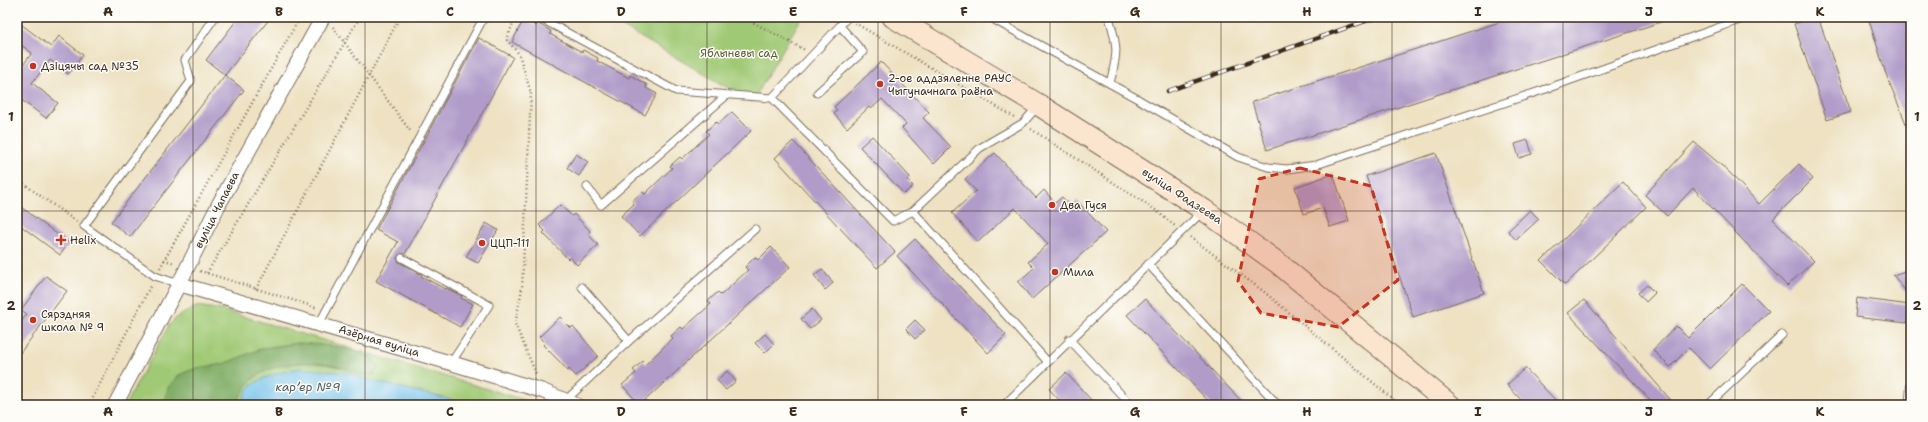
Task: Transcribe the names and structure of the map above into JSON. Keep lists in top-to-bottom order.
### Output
{
  "streets": {
    "street": ["вуліца Фадзеева", "вуліца Чапаева", "Азёрная вуліца"]
  },
  "crossings": [
    ["вуліца Чапаева", "Азёрная вуліца"]
  ],
  "water": ["карʼер №9"],
  "parks": ["Яблыневы сад"],
  "places": {
    "other": [
      "Дзіцячы сад №35",
      "2-ое аддзяленне РАУС Чыгуначнага раёна",
      "Два Гуся",
      "ЦЦП-111",
      "Мила",
      "Сярэдняя школа № 9"
    ],
    "health": ["Helix"]
  },
  "grid": {
    "columns": [
      "A",
      "B",
      "C",
      "D",
      "E",
      "F",
      "G",
      "H",
      "I",
      "J",
      "K"
    ],
    "rows": ["1", "2"]
  }
}
